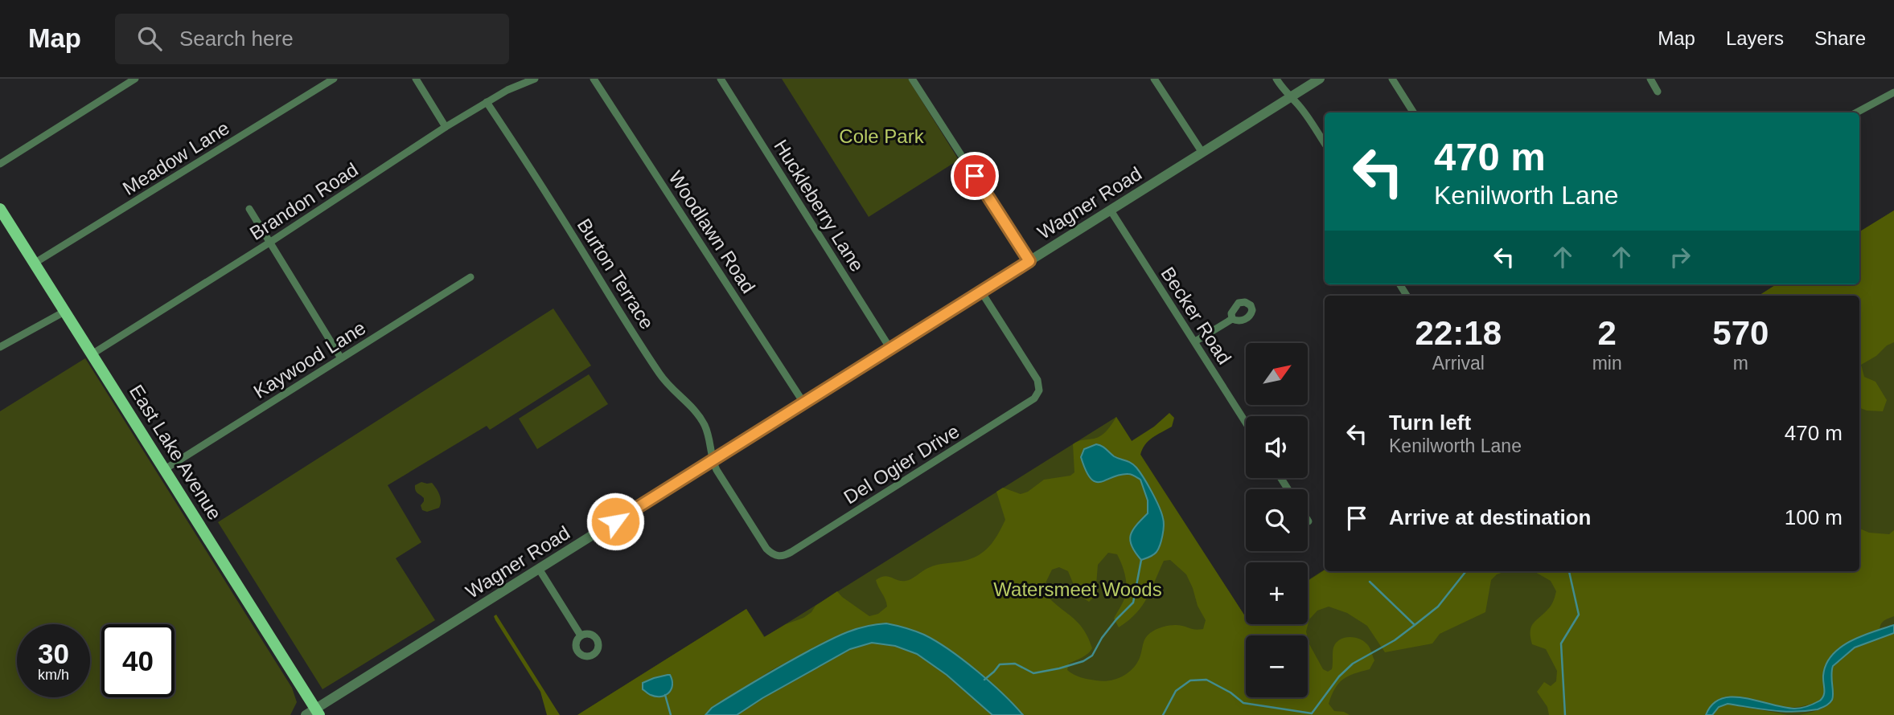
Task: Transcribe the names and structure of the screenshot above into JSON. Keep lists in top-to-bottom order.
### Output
{
  "streets": {
    "main road": ["East Lake Avenue"],
    "street": [
      "Meadow Lane",
      "Brandon Road",
      "Wagner Road",
      "Huckleberry Lane",
      "Woodlawn Road",
      "Burton Terrace",
      "Becker Road",
      "Kaywood Lane",
      "Del Ogier Drive"
    ]
  },
  "crossings": [
    ["Meadow Lane", "East Lake Avenue"],
    ["Brandon Road", "Burton Terrace"],
    ["Brandon Road", "East Lake Avenue"],
    ["Wagner Road", "Huckleberry Lane"],
    ["Wagner Road", "Woodlawn Road"],
    ["Wagner Road", "Burton Terrace"],
    ["Wagner Road", "Becker Road"],
    ["Wagner Road", "East Lake Avenue"],
    ["Wagner Road", "Del Ogier Drive"],
    ["Burton Terrace", "Del Ogier Drive"],
    ["Kaywood Lane", "East Lake Avenue"]
  ],
  "parks": ["Cole Park", "Watersmeet Woods"],
  "north": "top right",
  "page": {
    "header": "Map",
    "search": "Search here",
    "nav": ["Map", "Layers", "Share"],
    "turn": ["470 m", "Kenilworth Lane"],
    "eta": [
      "22:18",
      "Arrival",
      "2",
      "min",
      "570",
      "m"
    ],
    "map_buttons": ["+", "−"],
    "list": [
      {
        "name": "Turn left",
        "note": "Kenilworth Lane",
        "value": "470 m"
      },
      {
        "name": "Arrive at destination",
        "value": "100 m"
      }
    ],
    "speed": "30 km/h",
    "limit": "40"
  }
}
